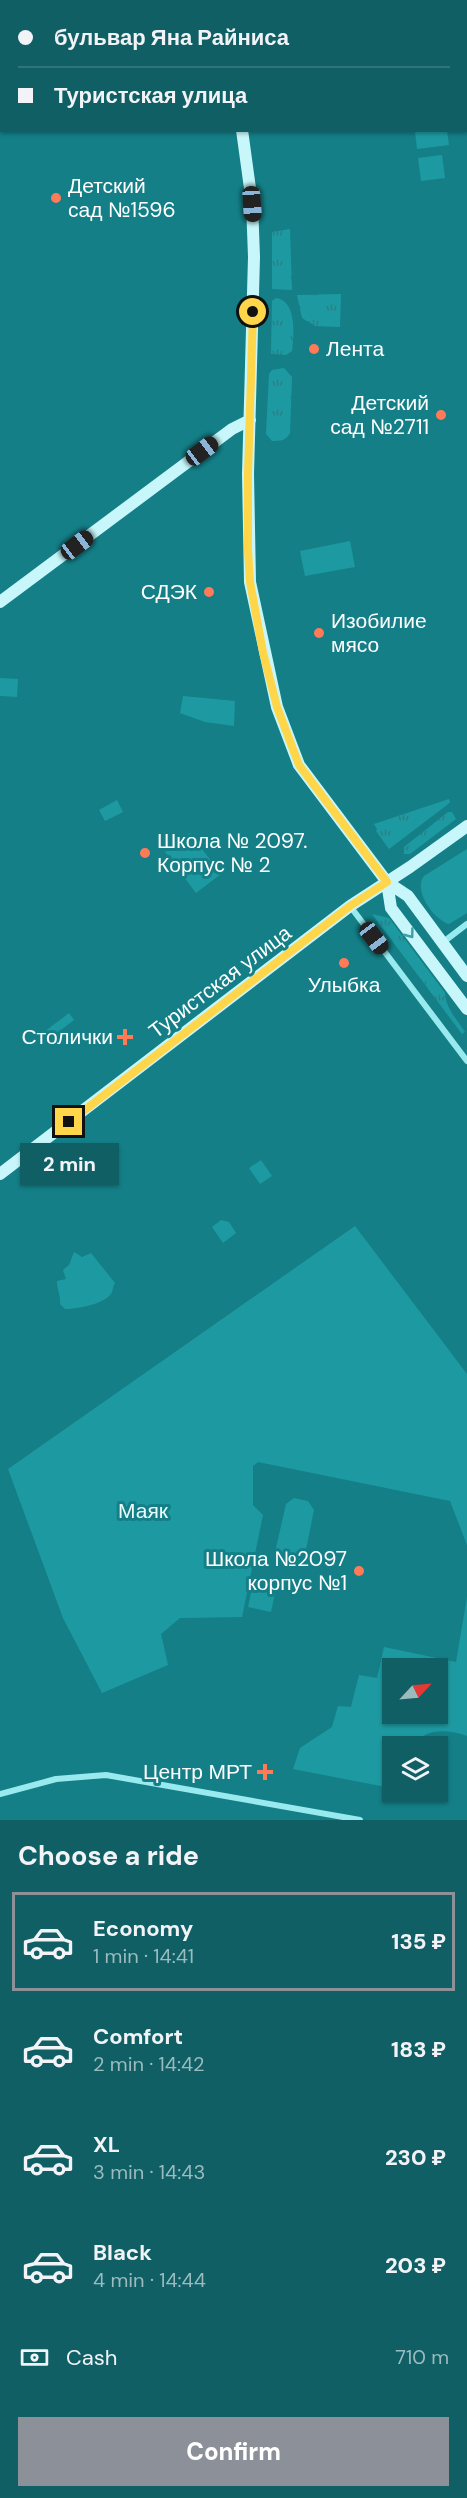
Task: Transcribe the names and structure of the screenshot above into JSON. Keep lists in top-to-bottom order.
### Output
{
  "streets": {
    "main road": ["Туристская улица"]
  },
  "parks": ["Маяк"],
  "places": {
    "other": [
      "Детский сад №1596",
      "Лента",
      "Детский сад №2711",
      "СДЭК",
      "Изобилие мясо",
      "Школа № 2097. Корпус № 2",
      "Улыбка",
      "Школа №2097 корпус №1"
    ],
    "health": ["Столички", "Центр МРТ"]
  },
  "north": "top right",
  "page": {
    "banner": ["бульвар Яна Райниса", "Туристская улица"],
    "bubble": "2 min",
    "heading": "Choose a ride",
    "list": [
      {
        "name": "Economy",
        "note": "1 min · 14:41",
        "value": "135 ₽"
      },
      {
        "name": "Comfort",
        "note": "2 min · 14:42",
        "value": "183 ₽"
      },
      {
        "name": "XL",
        "note": "3 min · 14:43",
        "value": "230 ₽"
      },
      {
        "name": "Black",
        "note": "4 min · 14:44",
        "value": "203 ₽"
      }
    ],
    "pay": ["Cash", "710 m"],
    "buttons": "Confirm"
  }
}
